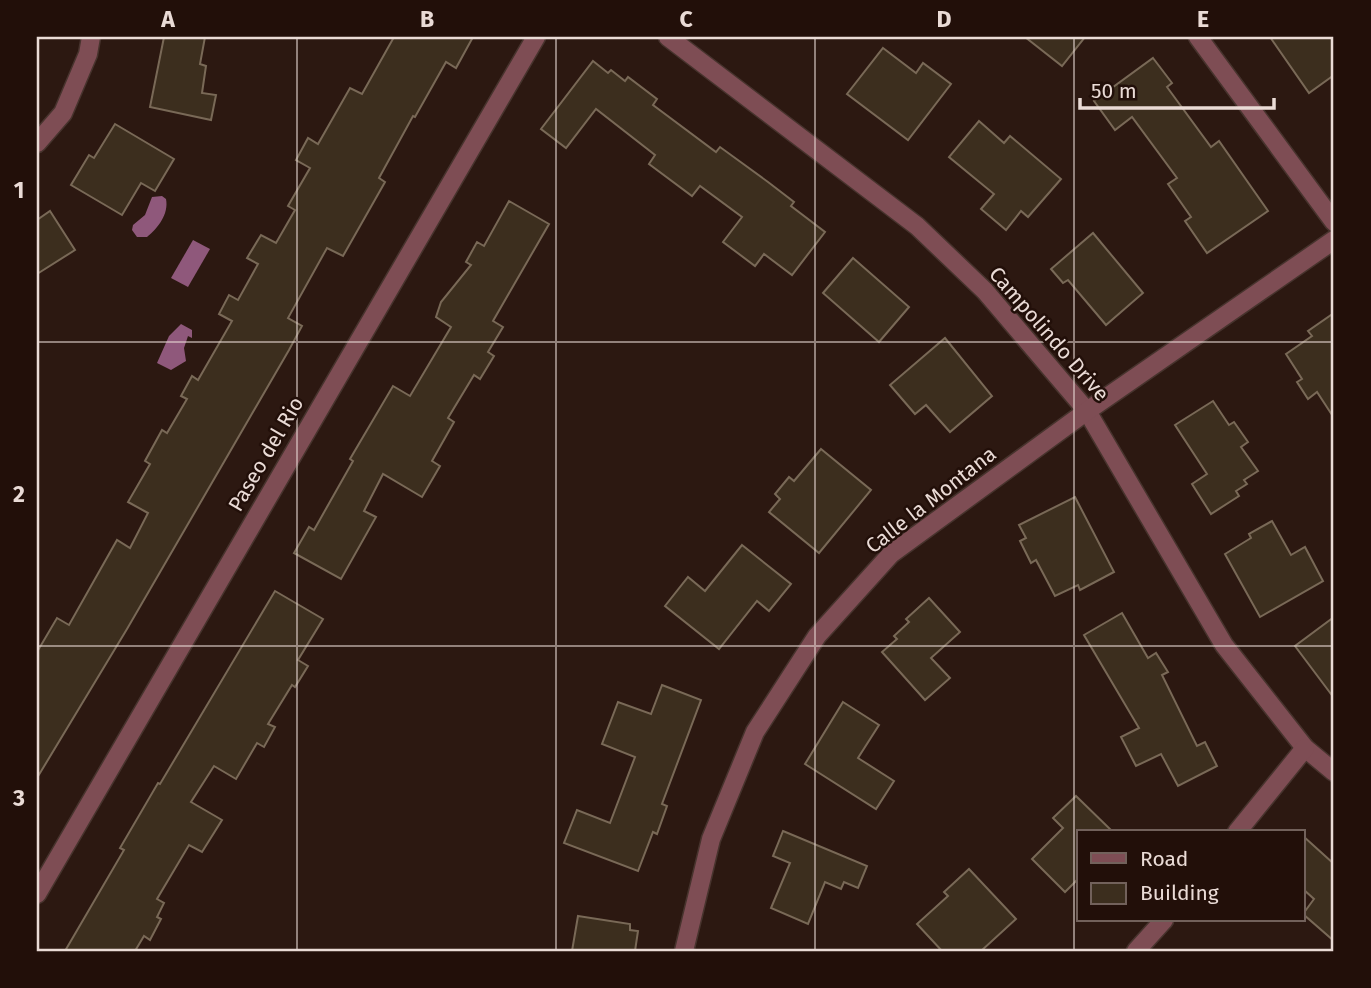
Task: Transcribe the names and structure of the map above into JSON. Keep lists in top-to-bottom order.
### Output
{
  "streets": {
    "street": ["Campolindo Drive", "Paseo del Rio", "Calle la Montana"]
  },
  "crossings": [
    ["Campolindo Drive", "Calle la Montana"]
  ],
  "legend": ["Road", "Building"],
  "scale_bar": "50 m",
  "grid": {
    "columns": [
      "A",
      "B",
      "C",
      "D",
      "E"
    ],
    "rows": ["1", "2", "3"]
  }
}
